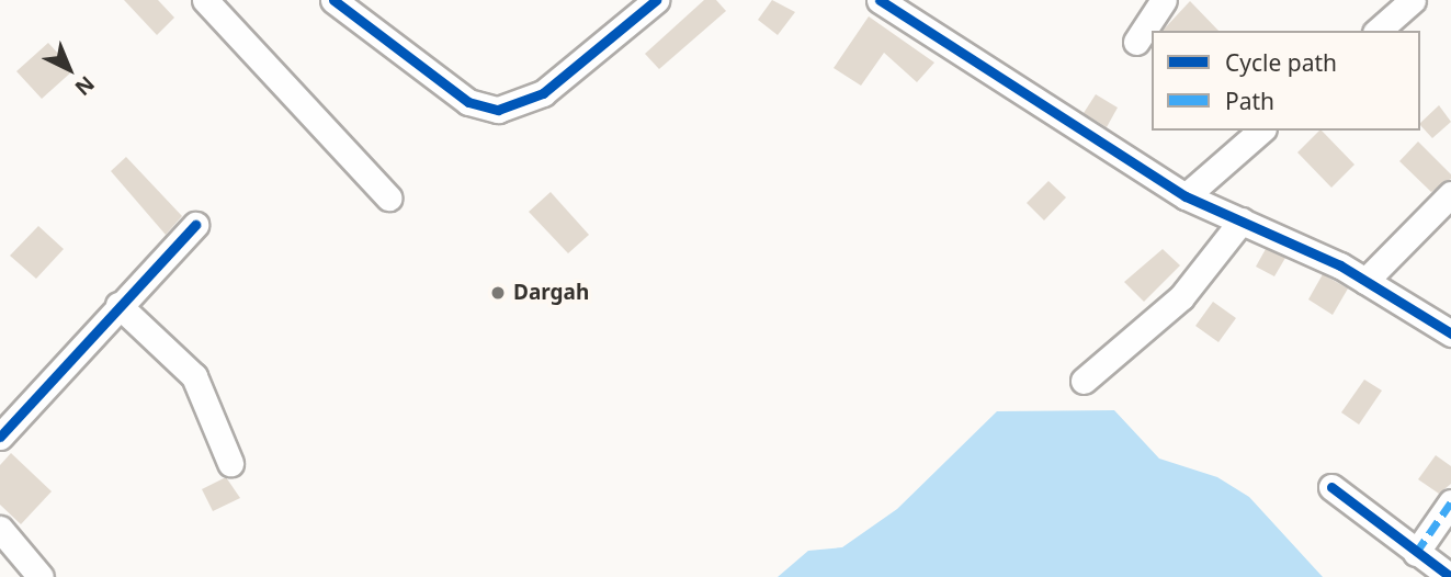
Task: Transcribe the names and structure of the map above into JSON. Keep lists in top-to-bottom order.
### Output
{
  "places": ["Dargah"],
  "legend": ["Cycle path", "Path"],
  "north": "bottom right"
}
